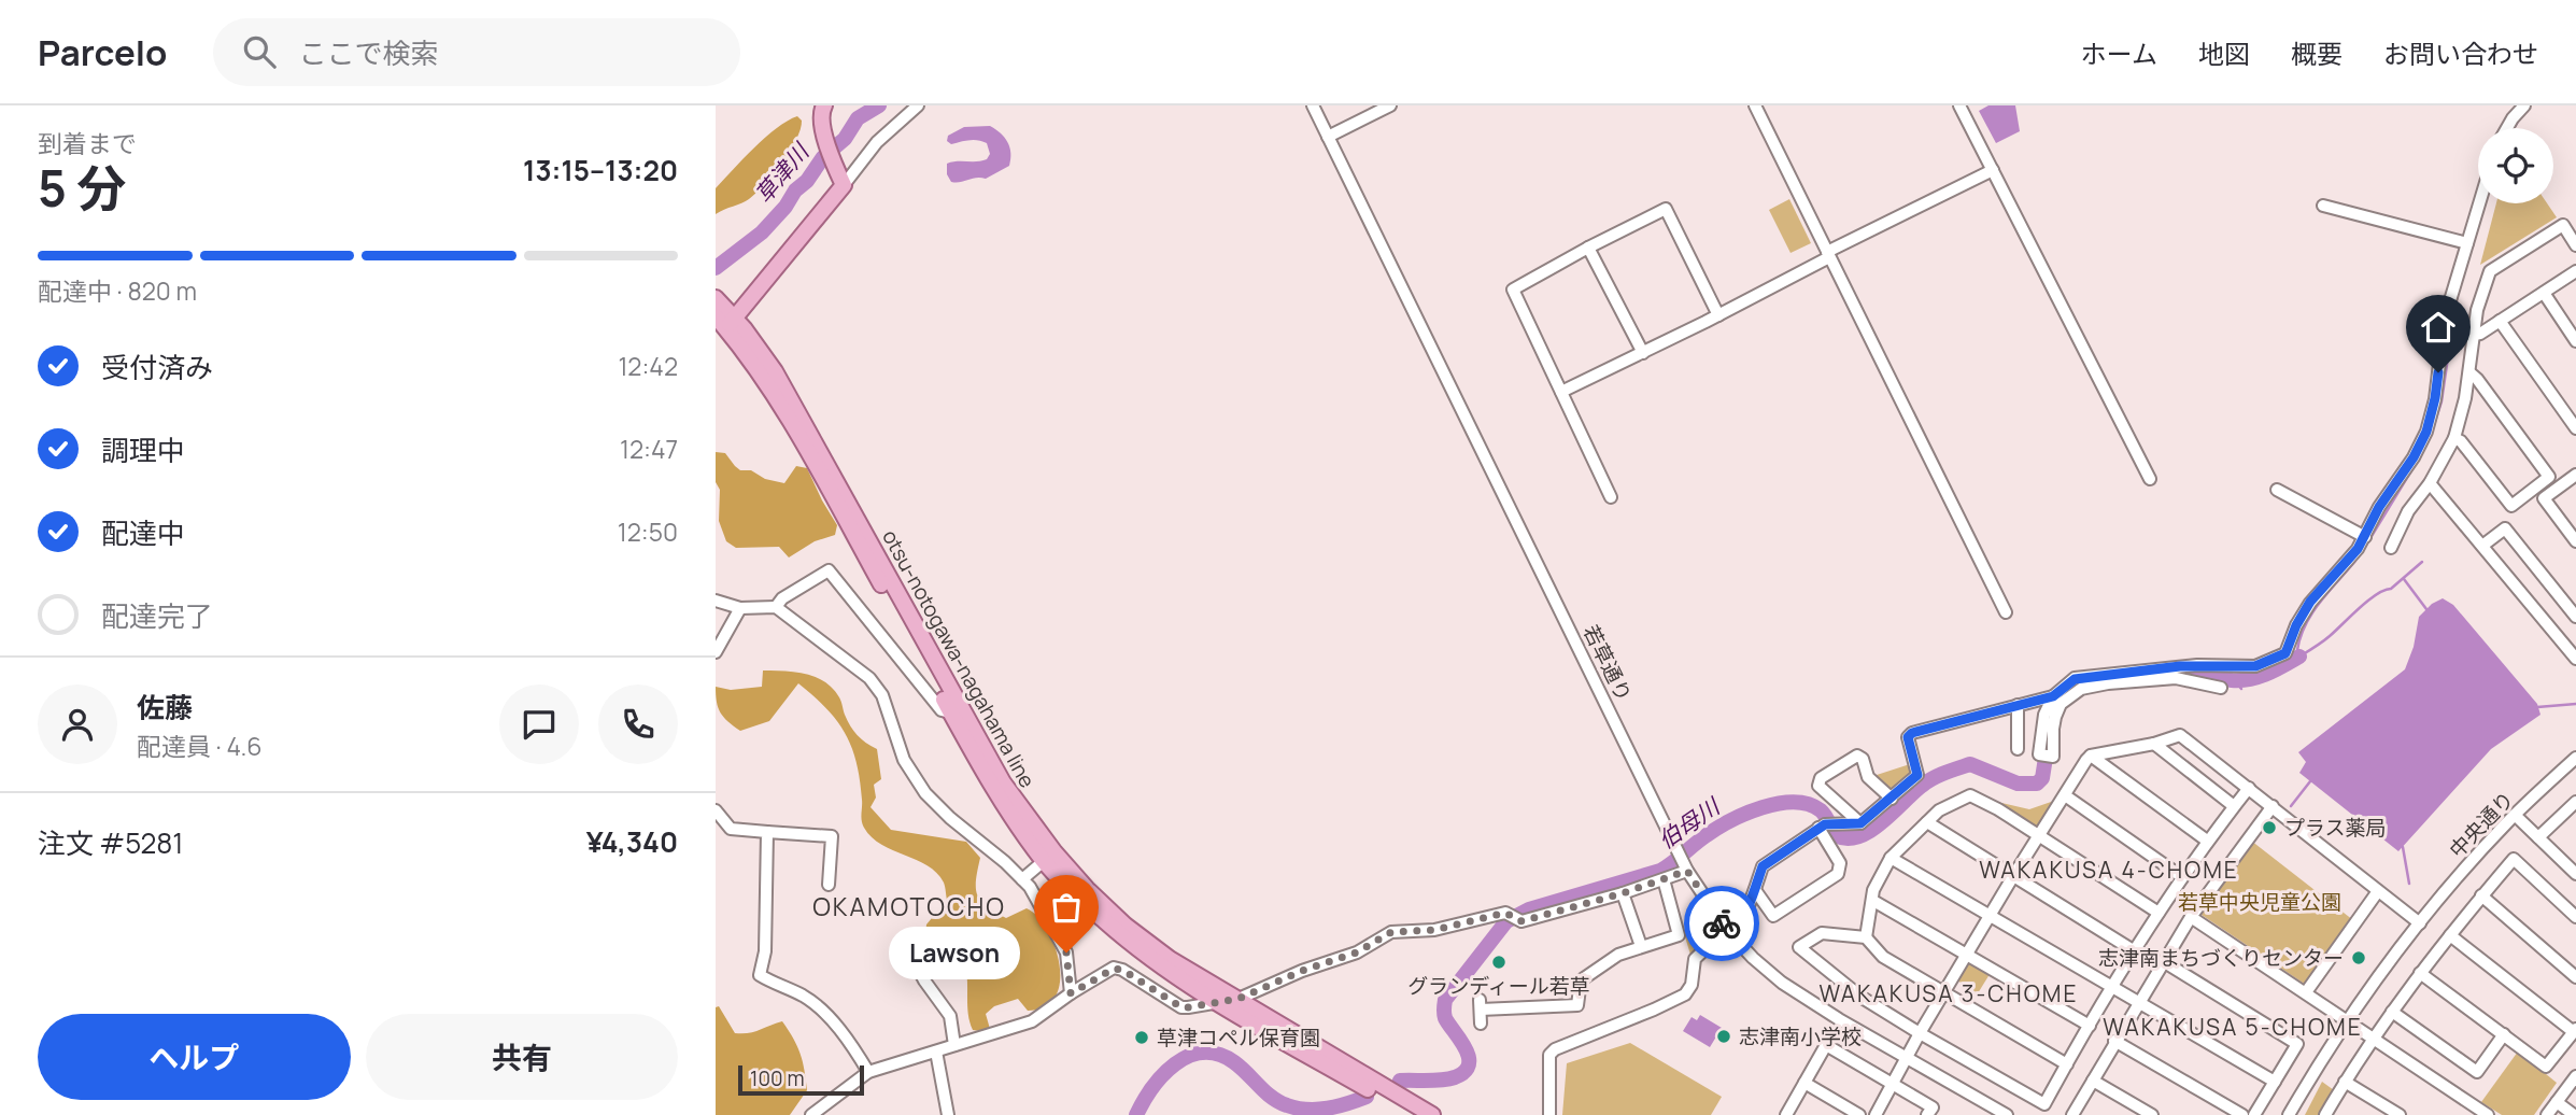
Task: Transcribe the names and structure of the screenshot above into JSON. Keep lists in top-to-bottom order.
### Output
{
  "streets": {
    "main road": ["otsu-notogawa-nagahama line"],
    "street": ["若草通り", "中央通り"]
  },
  "districts": [
    "WAKAKUSA 4-CHOME",
    "OKAMOTOCHO",
    "WAKAKUSA 3-CHOME",
    "WAKAKUSA 5-CHOME"
  ],
  "water": ["草津川", "伯母川"],
  "parks": ["若草中央児童公園"],
  "places": [
    "プラス薬局",
    "Lawson",
    "志津南まちづくりセンター",
    "グランディール若草",
    "志津南小学校",
    "草津コペル保育園"
  ],
  "scale_bar": "100 m",
  "page": {
    "header": "Parcelo",
    "search": "ここで検索",
    "nav": [
      "ホーム",
      "地図",
      "概要",
      "お問い合わせ"
    ],
    "heading": ["5 分", "到着まで", "13:15–13:20"],
    "panel": [
      "佐藤",
      "配達員 · 4.6",
      "注文 #5281",
      "¥4,340"
    ],
    "bar": "配達中 · 820 m",
    "list": [
      ["受付済み", "12:42"],
      ["調理中", "12:47"],
      ["配達中", "12:50"],
      "配達完了"
    ],
    "bubble": "Lawson",
    "buttons": ["ヘルプ", "共有"],
    "scale": "100 m"
  }
}
